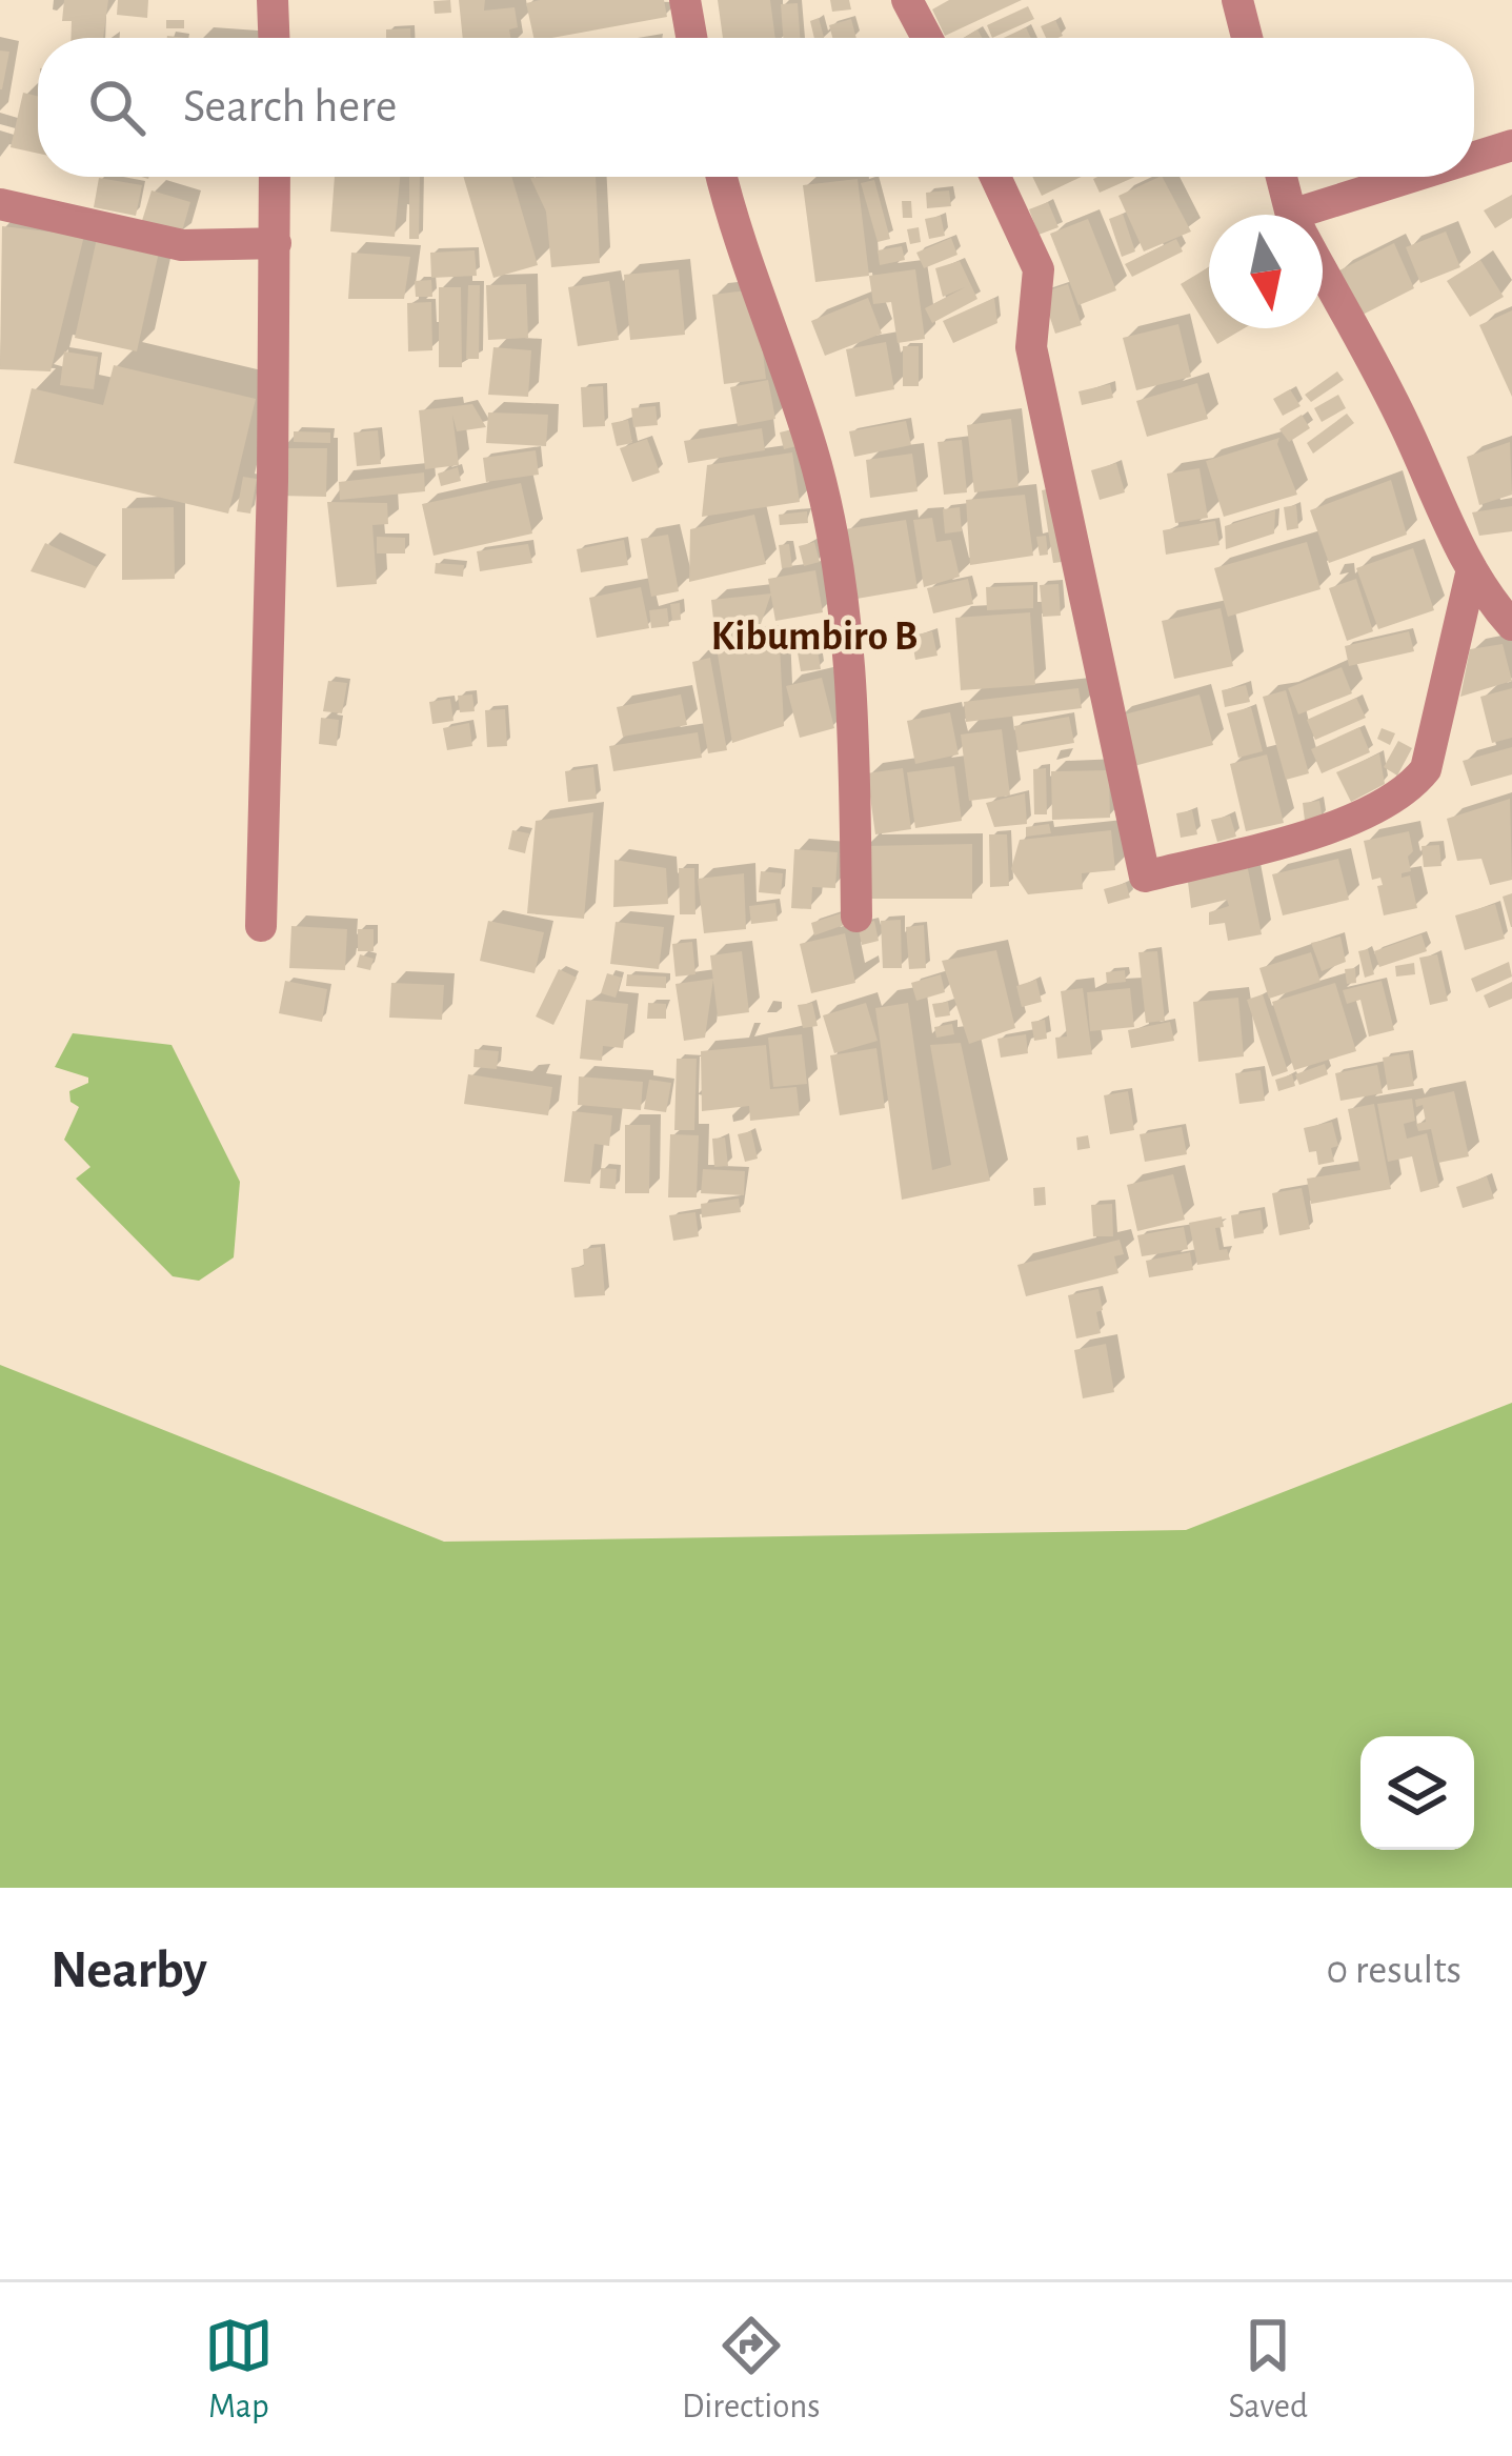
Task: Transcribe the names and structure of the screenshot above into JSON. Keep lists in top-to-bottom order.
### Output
{
  "districts": ["Kibumbiro B"],
  "north": "bottom",
  "page": {
    "search": "Search here",
    "heading": ["Nearby", "0 results"],
    "nav": ["Map", "Directions", "Saved"]
  }
}
